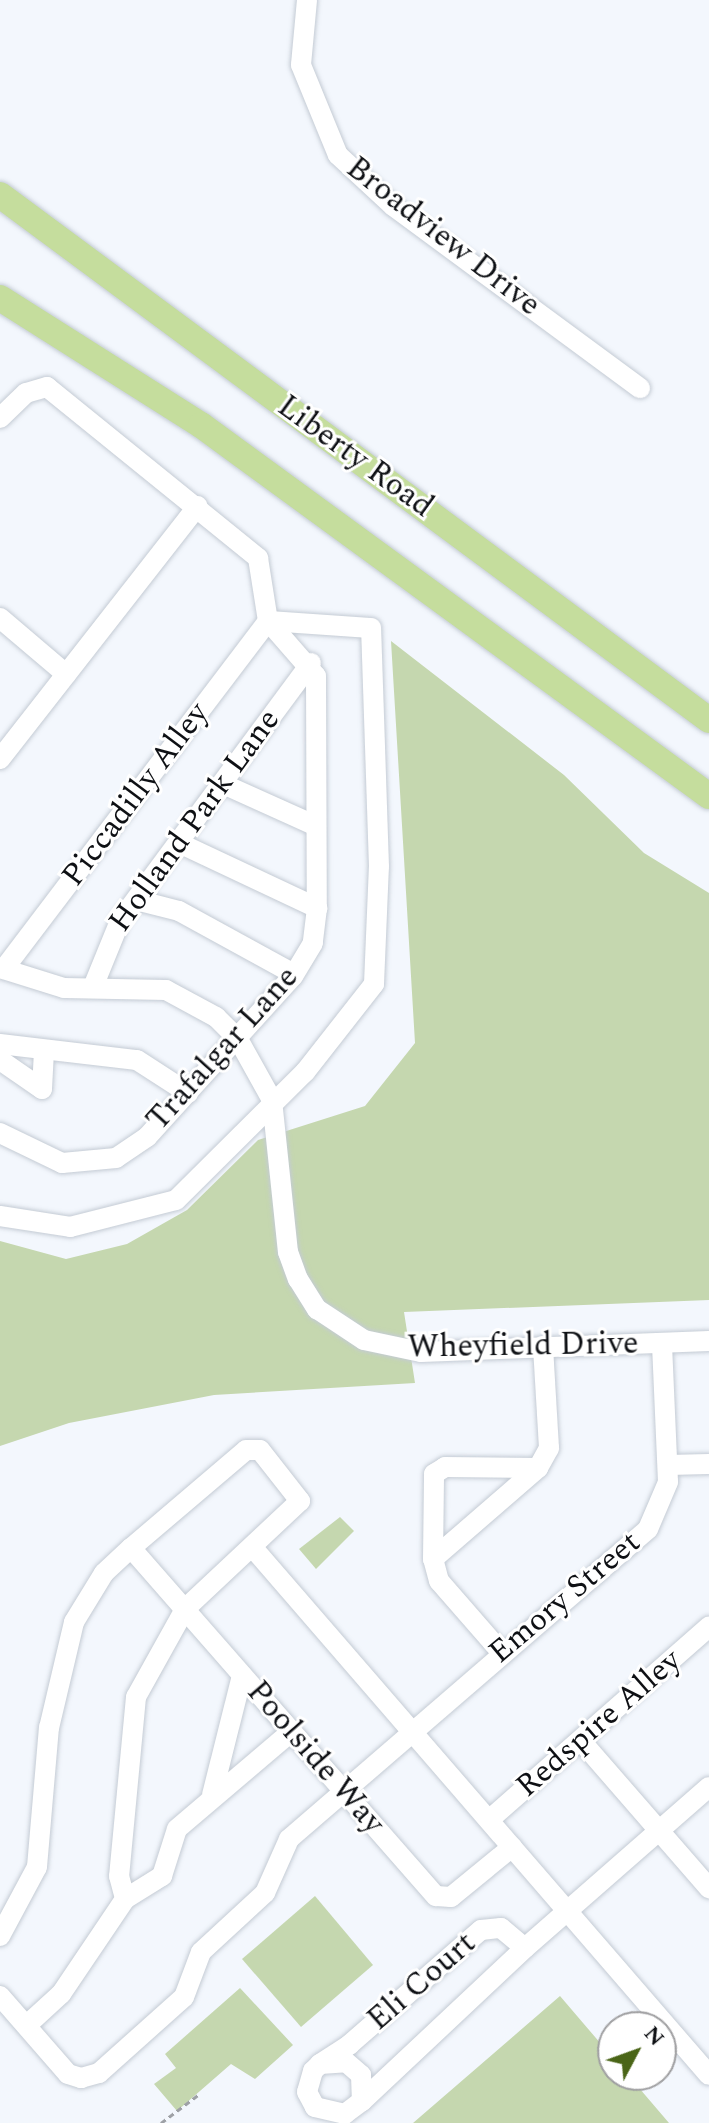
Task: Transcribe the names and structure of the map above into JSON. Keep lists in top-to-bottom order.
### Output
{
  "streets": {
    "main road": ["Liberty Road"],
    "street": [
      "Broadview Drive",
      "Piccadilly Alley",
      "Holland Park Lane",
      "Trafalgar Lane",
      "Wheyfield Drive",
      "Emory Street",
      "Redspire Alley",
      "Poolside Way",
      "Eli Court"
    ]
  },
  "crossings": [
    ["Piccadilly Alley", "Wheyfield Drive"],
    ["Holland Park Lane", "Trafalgar Lane"],
    ["Holland Park Lane", "Wheyfield Drive"],
    ["Trafalgar Lane", "Wheyfield Drive"],
    ["Wheyfield Drive", "Emory Street"],
    ["Emory Street", "Poolside Way"]
  ],
  "north": "top right"
}
